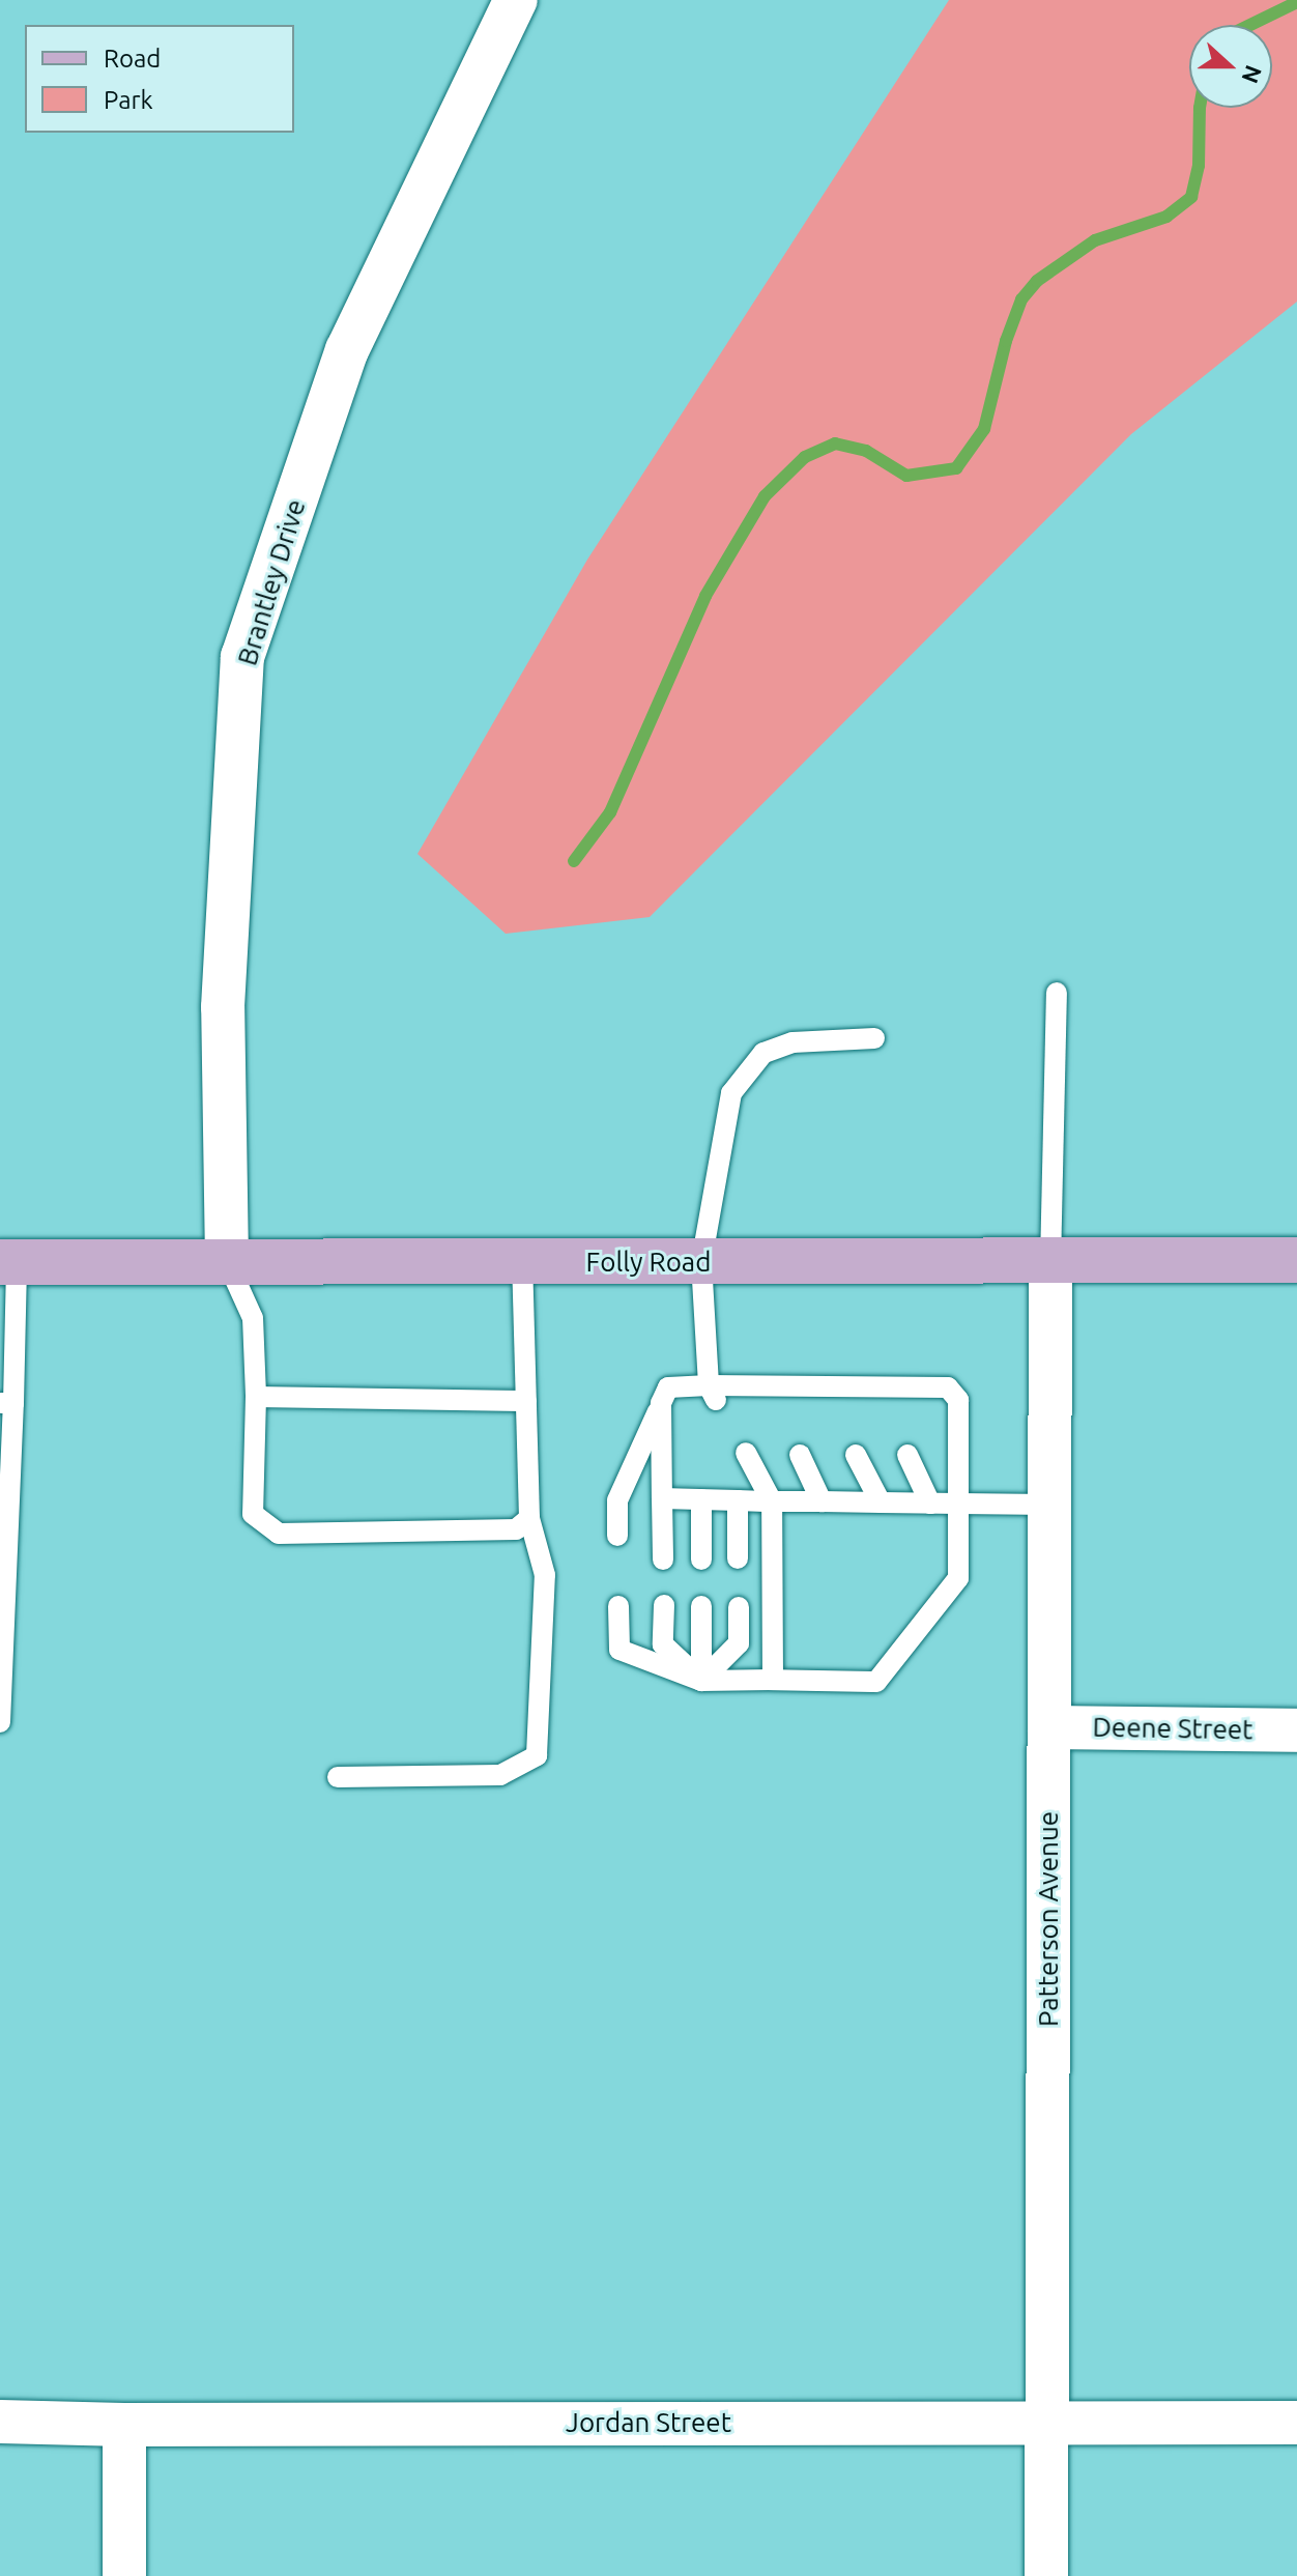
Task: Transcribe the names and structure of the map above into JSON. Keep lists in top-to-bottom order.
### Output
{
  "streets": {
    "main road": ["Folly Road"],
    "street": [
      "Brantley Drive",
      "Deene Street",
      "Patterson Avenue",
      "Jordan Street"
    ]
  },
  "crossings": [
    ["Brantley Drive", "Folly Road"],
    ["Folly Road", "Patterson Avenue"],
    ["Deene Street", "Patterson Avenue"],
    ["Patterson Avenue", "Jordan Street"]
  ],
  "legend": ["Road", "Park"],
  "north": "right"
}
